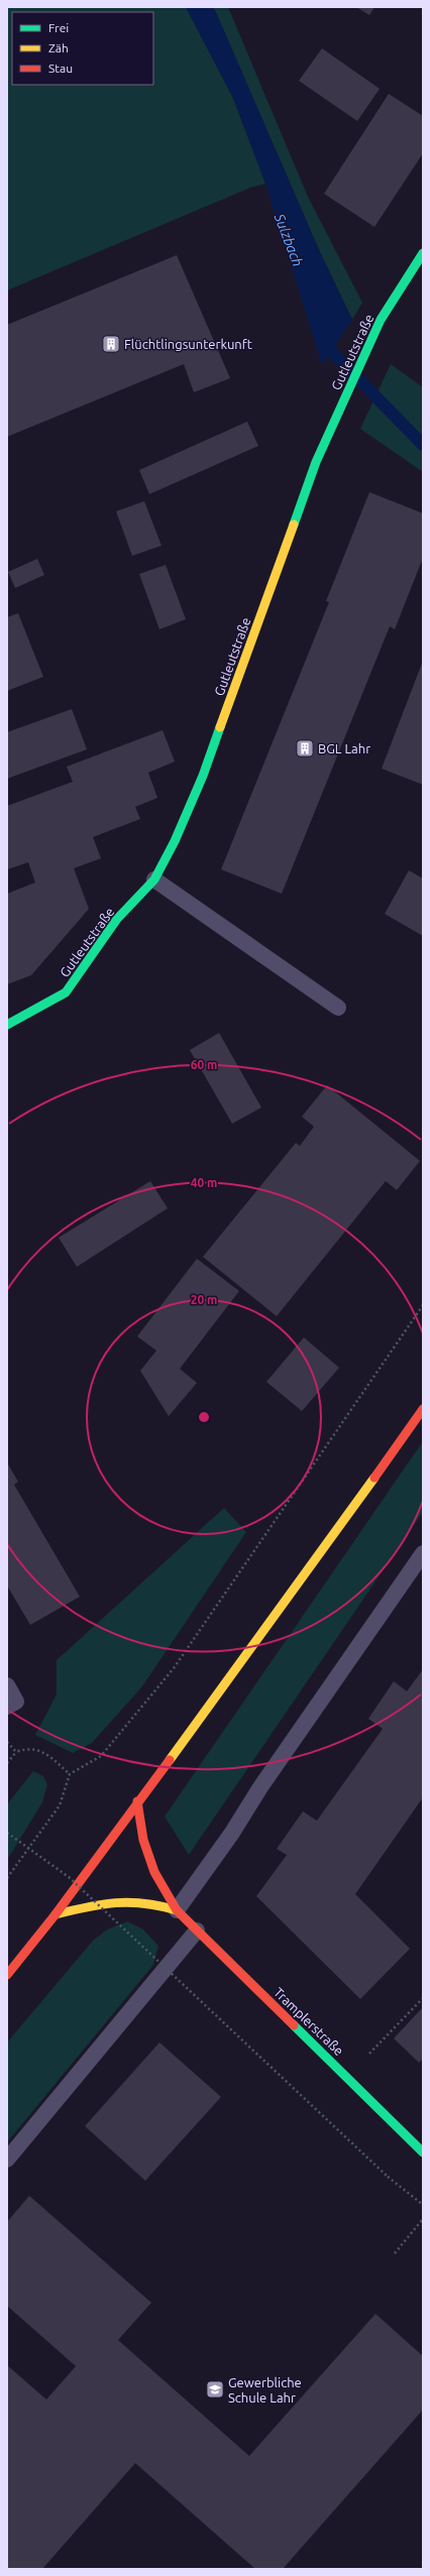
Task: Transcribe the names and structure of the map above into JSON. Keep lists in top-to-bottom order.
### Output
{
  "streets": {
    "street": ["Gutleutstraße", "Tramplerstraße"]
  },
  "water": ["Sulzbach"],
  "places": {
    "building": ["Flüchtlingsunterkunft", "BGL Lahr"],
    "school or university": ["Gewerbliche Schule Lahr"]
  },
  "legend": ["Frei", "Zäh", "Stau"],
  "rings": ["60 m", "40 m", "20 m"]
}
